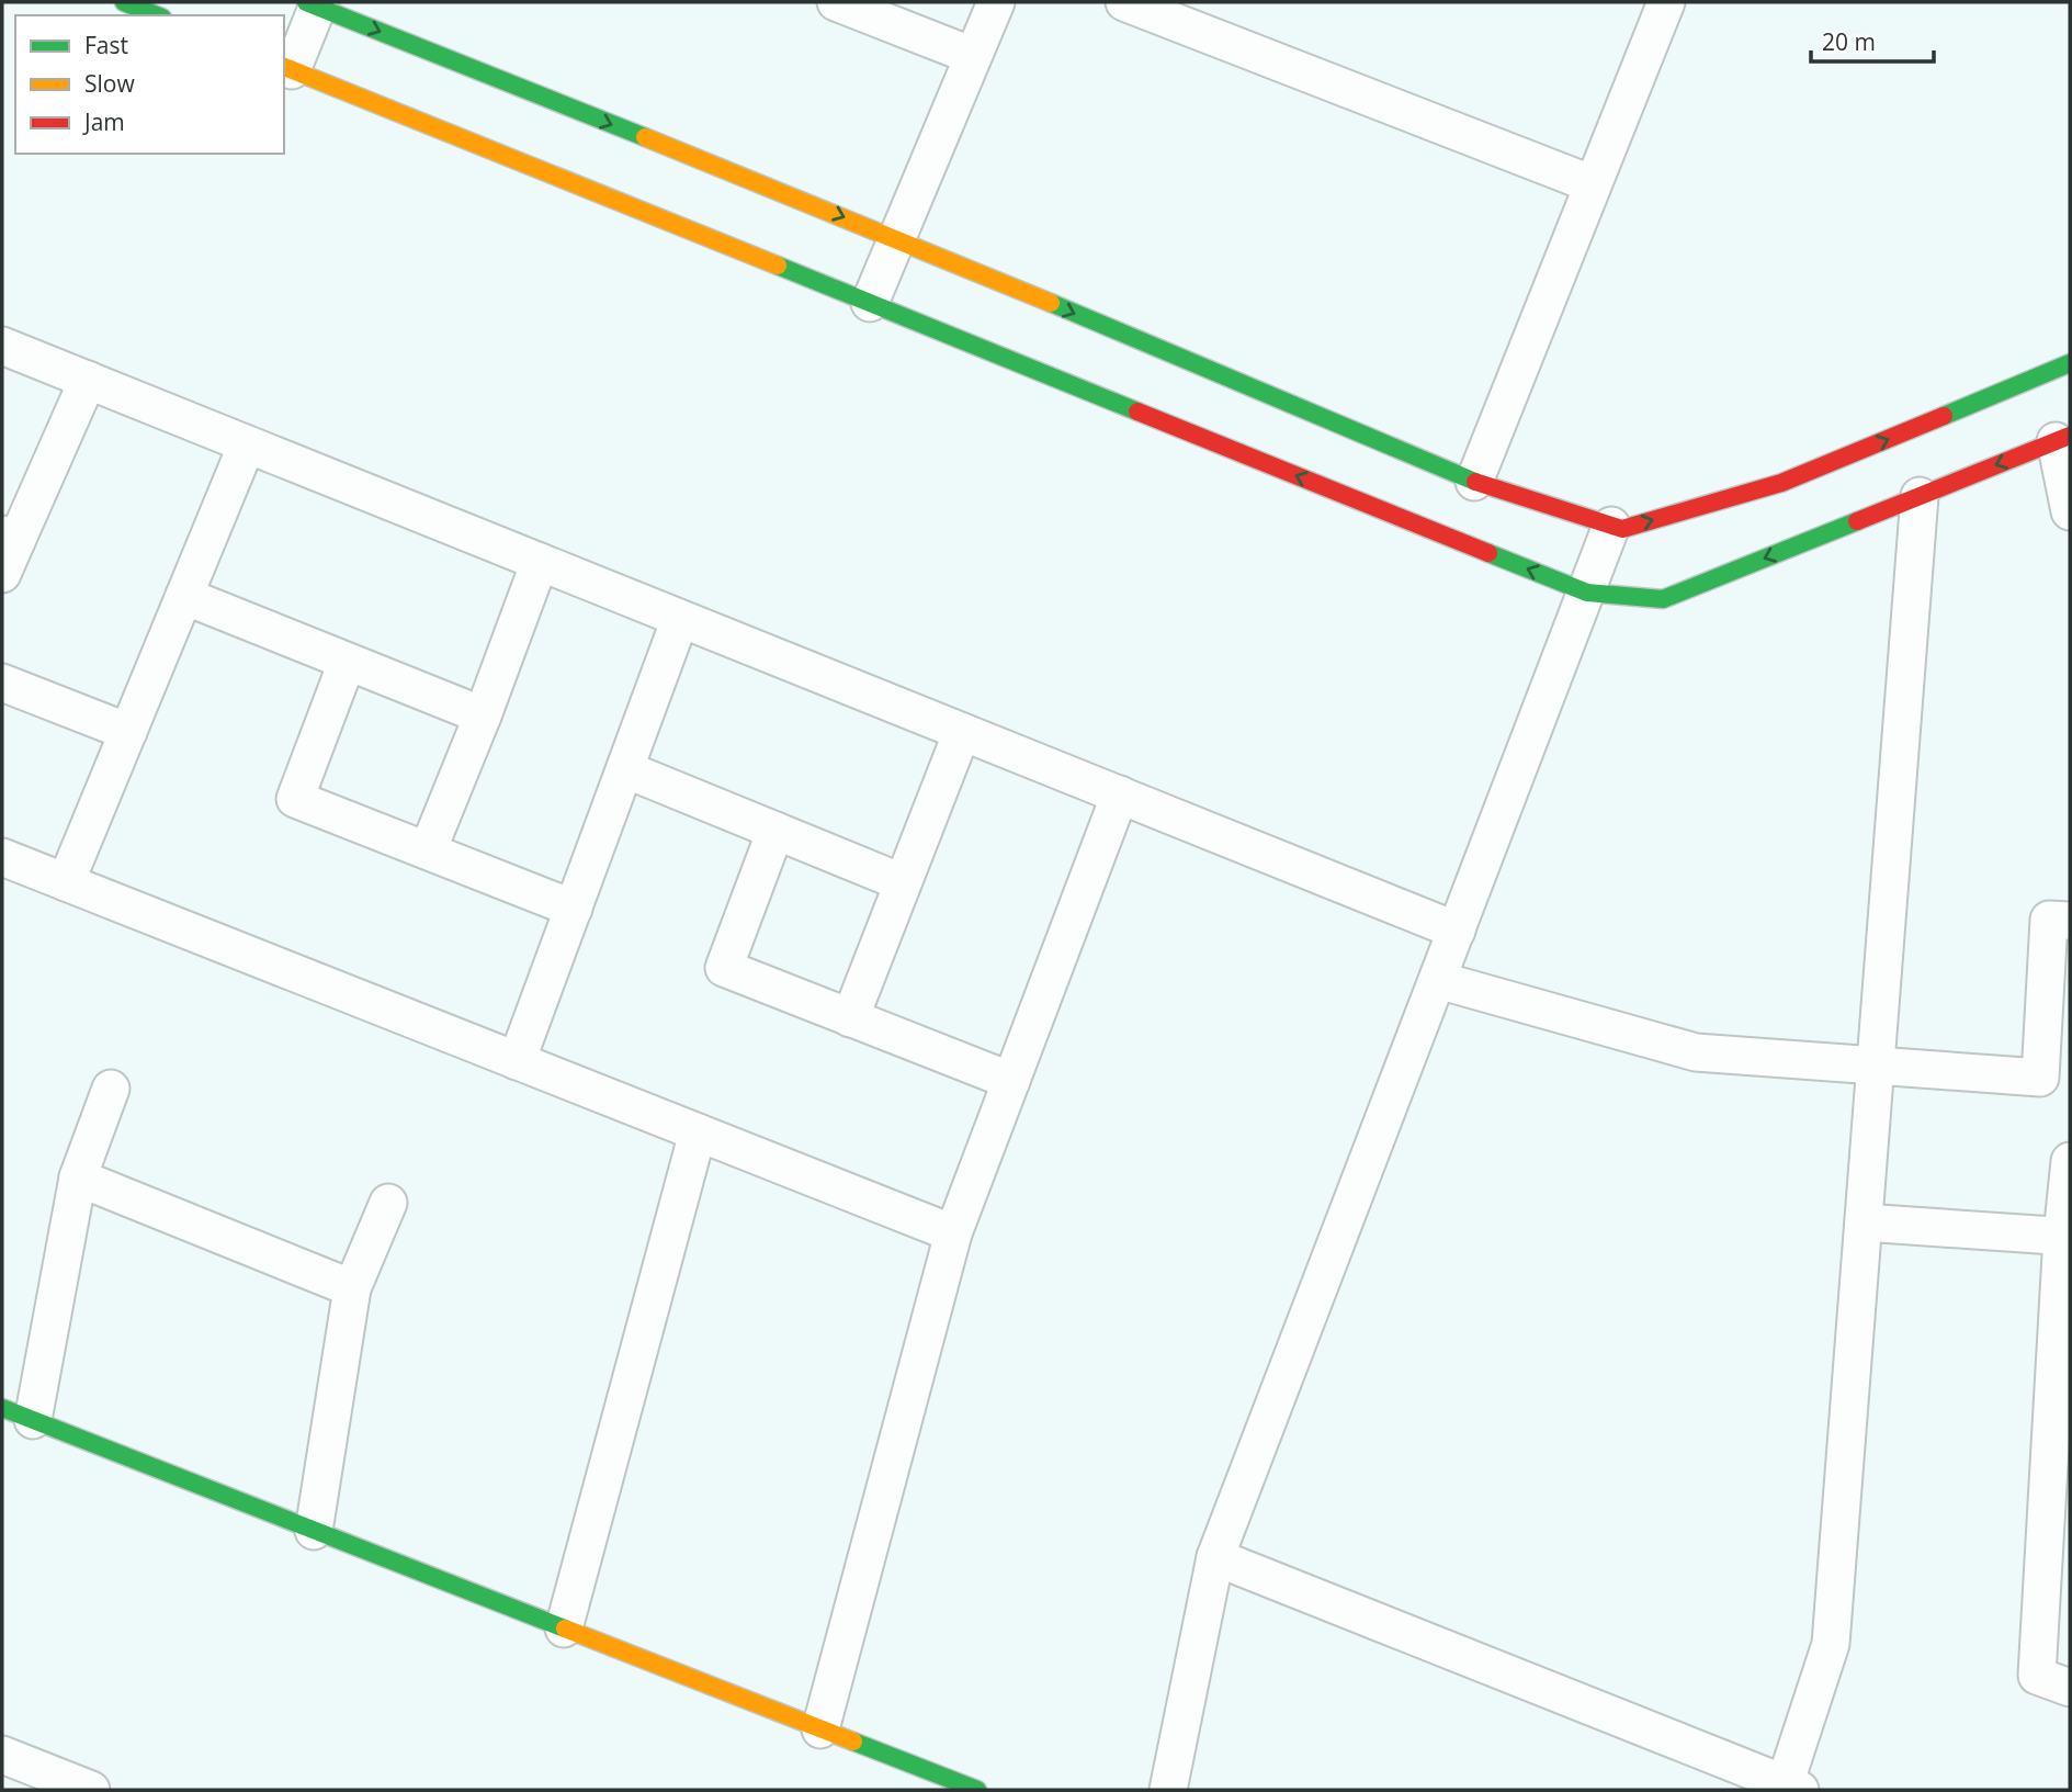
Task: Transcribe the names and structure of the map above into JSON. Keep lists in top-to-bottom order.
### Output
{
  "legend": ["Fast", "Slow", "Jam"],
  "scale_bar": "20 m"
}
